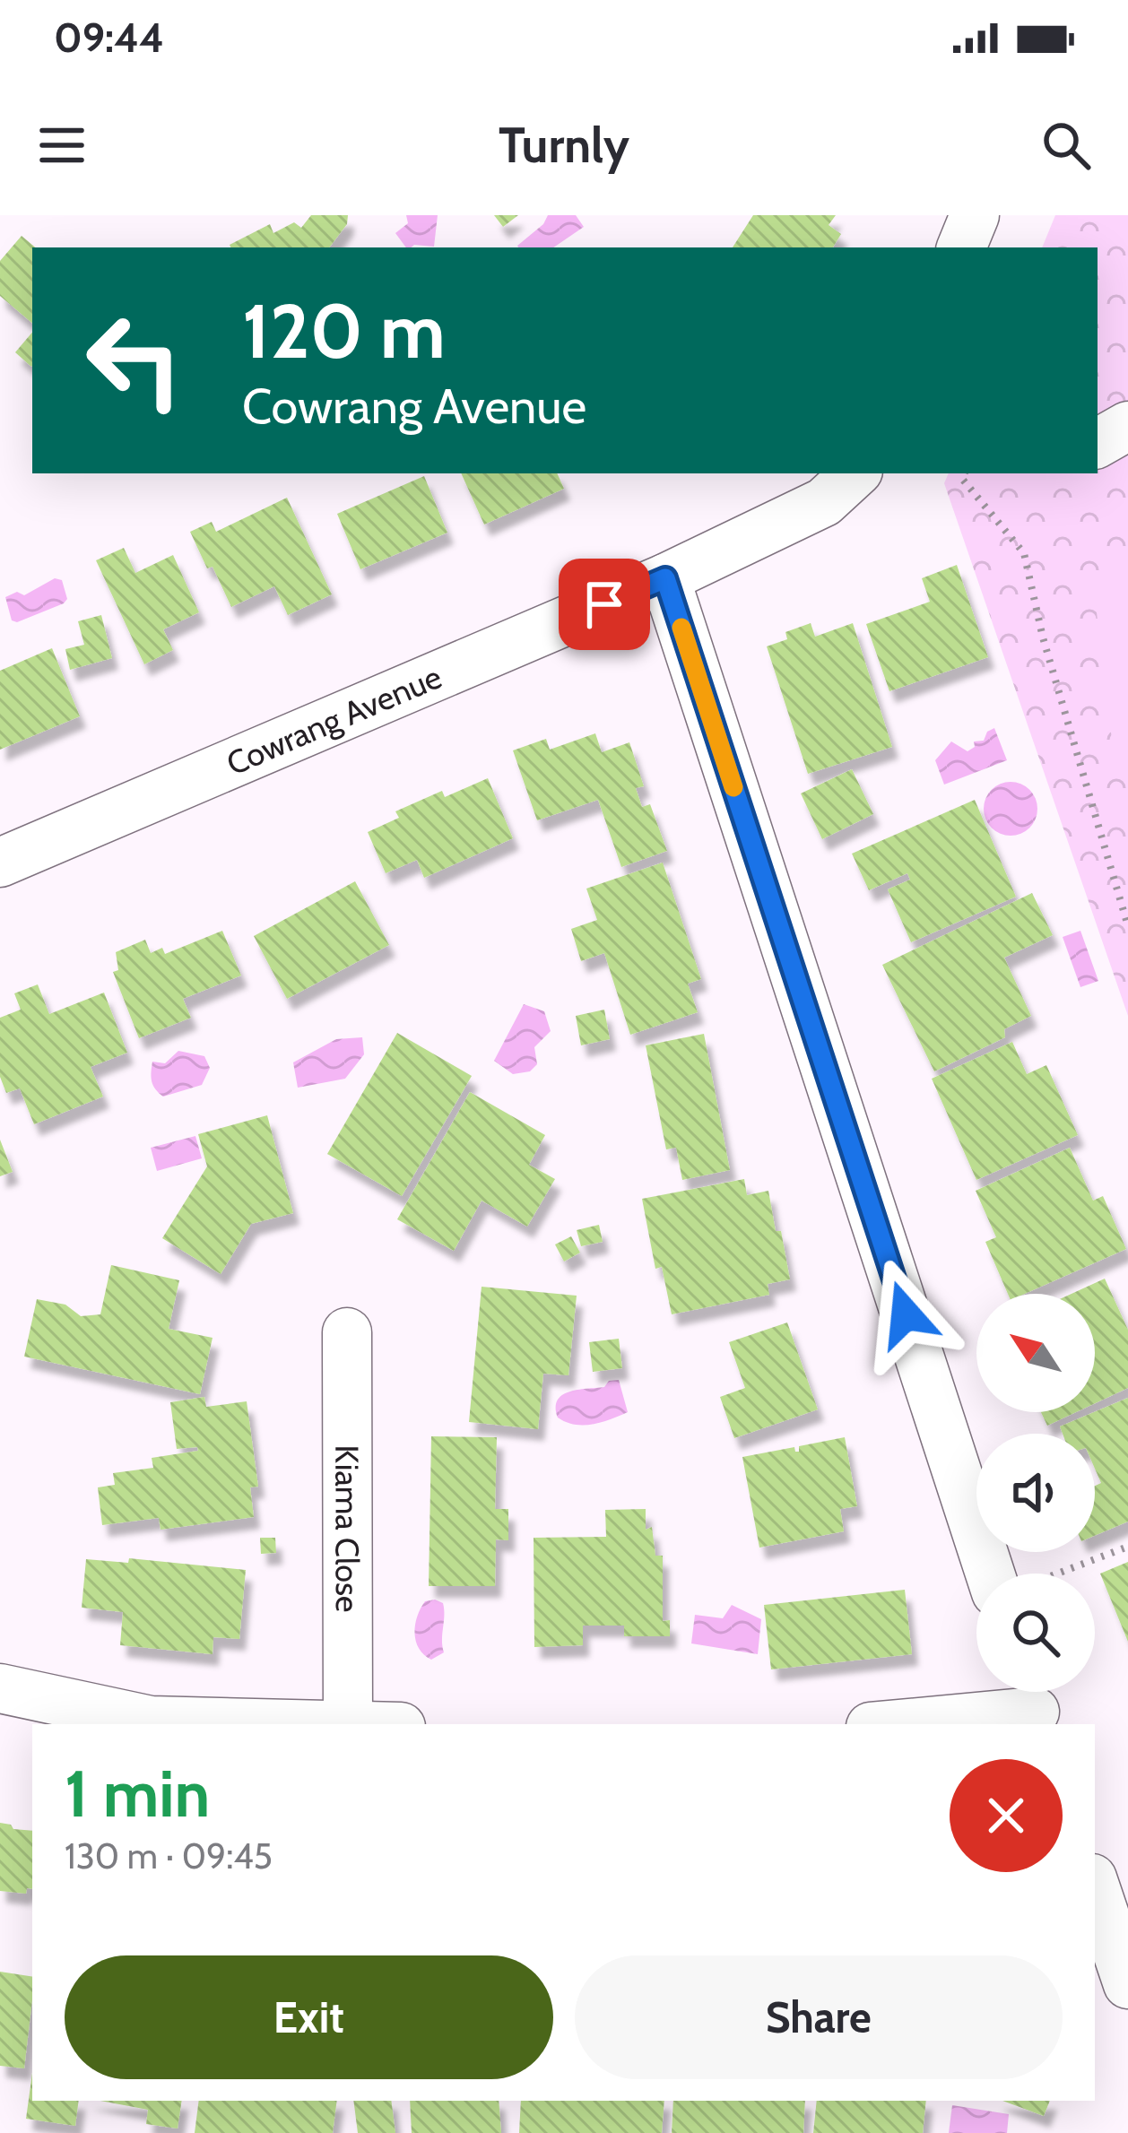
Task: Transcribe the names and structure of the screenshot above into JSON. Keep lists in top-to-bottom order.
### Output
{
  "streets": {
    "street": ["Cowrang Avenue", "Kiama Close"]
  },
  "north": "top left",
  "page": {
    "status": "09:44",
    "header": "Turnly",
    "turn": ["120 m", "Cowrang Avenue"],
    "heading": ["1 min", "130 m · 09:45"],
    "buttons": ["Exit", "Share"]
  }
}
